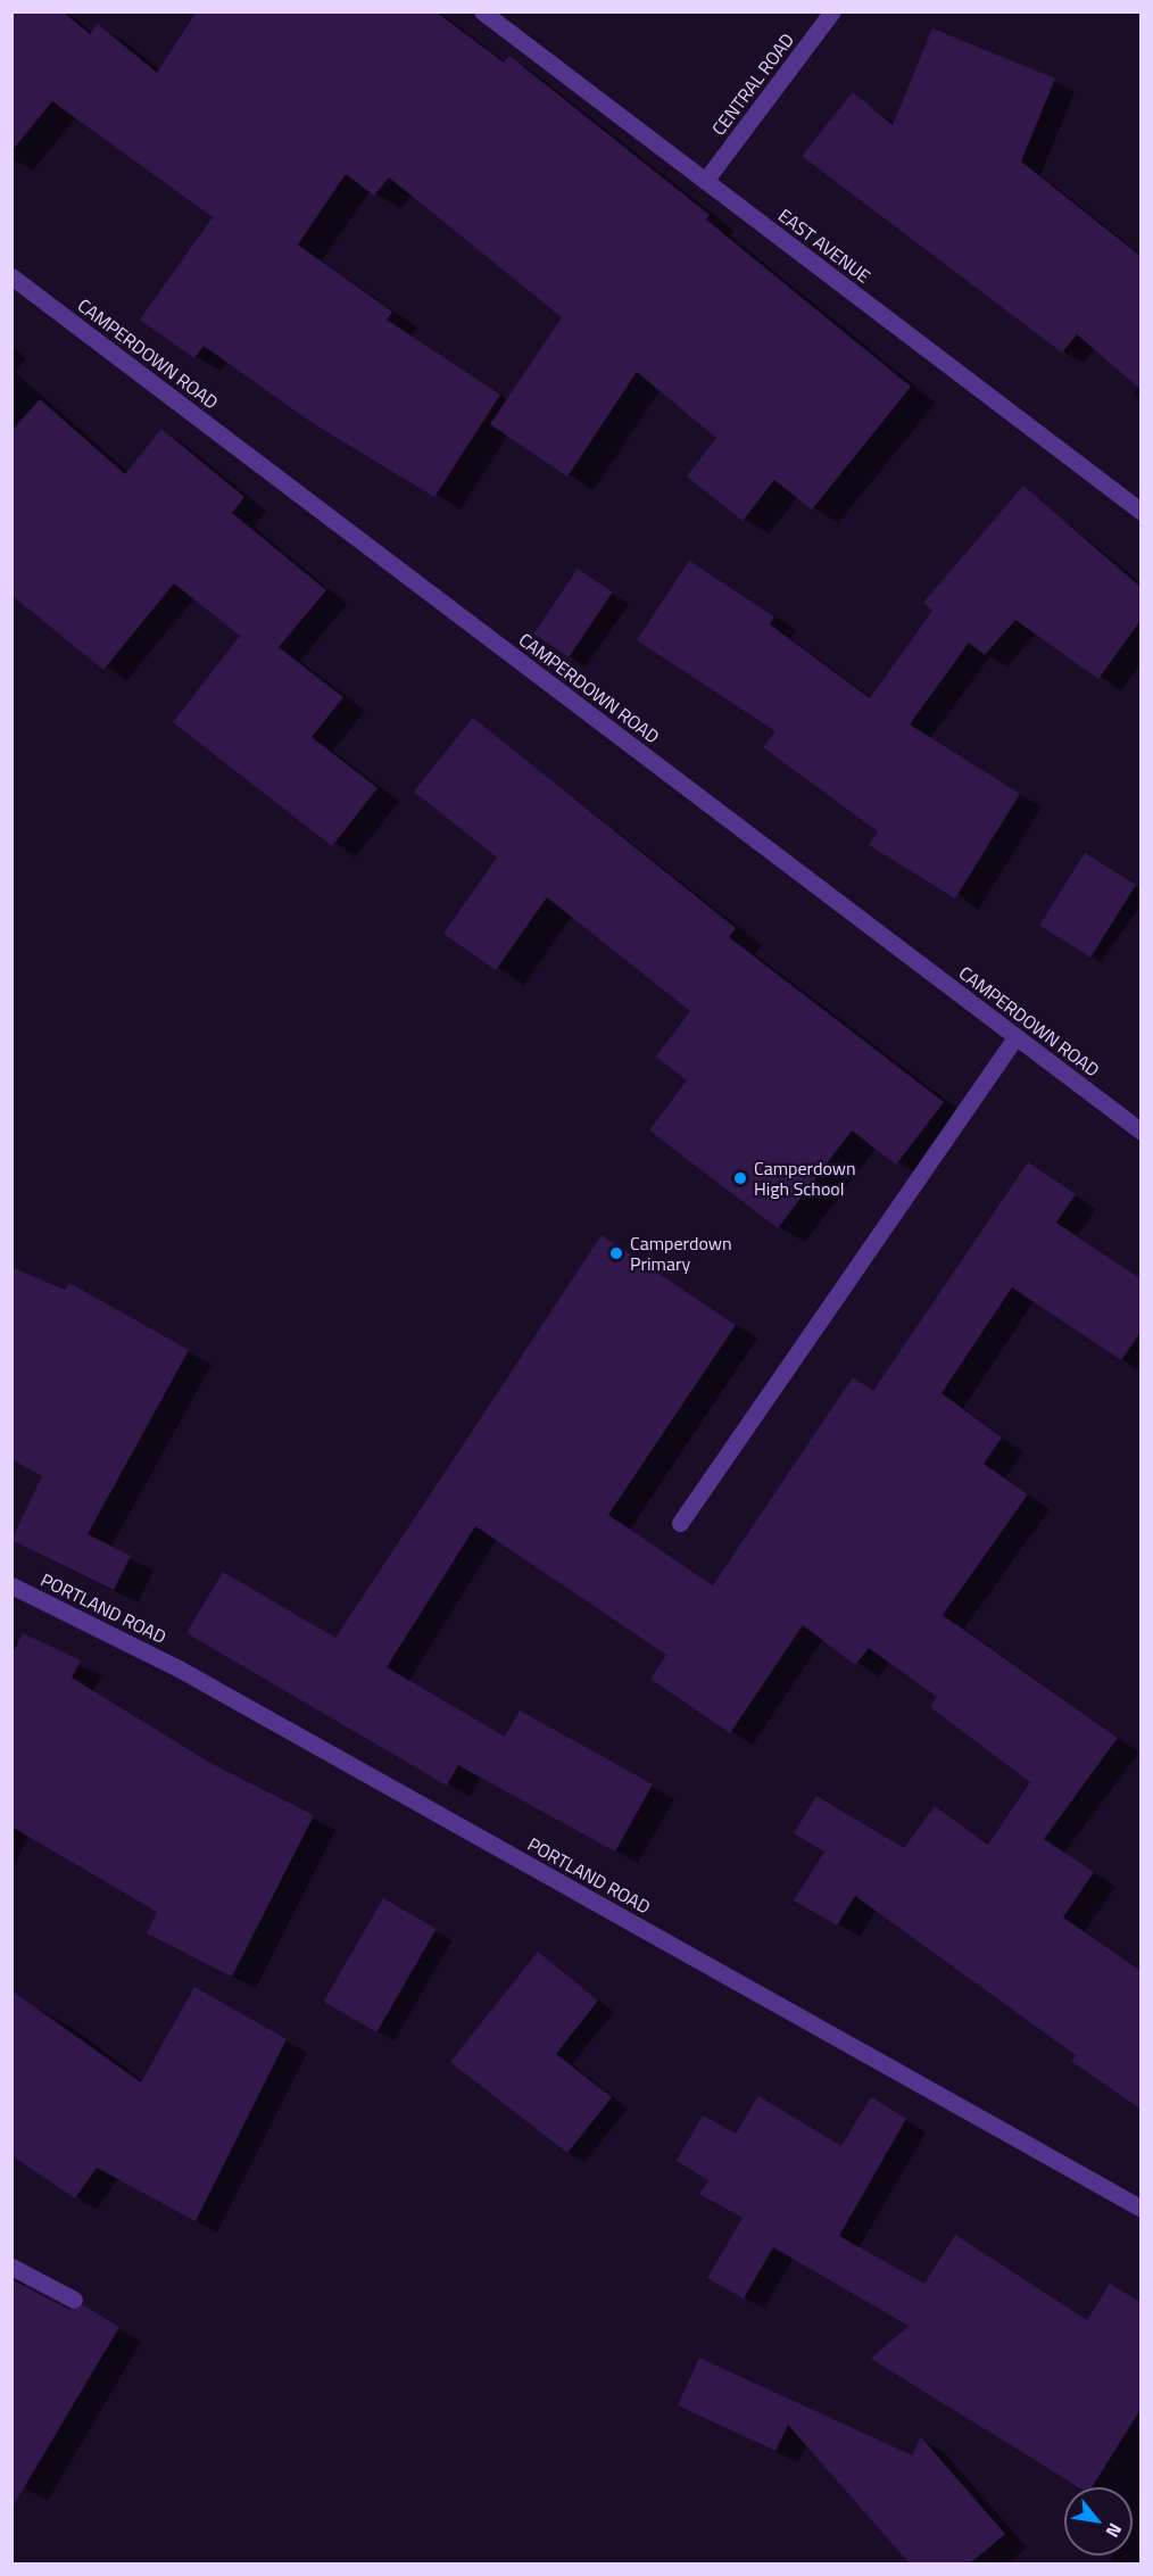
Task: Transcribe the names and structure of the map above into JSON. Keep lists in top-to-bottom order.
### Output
{
  "streets": {
    "street": [
      "CENTRAL ROAD",
      "EAST AVENUE",
      "CAMPERDOWN ROAD",
      "PORTLAND ROAD"
    ]
  },
  "crossings": [
    ["CENTRAL ROAD", "EAST AVENUE"]
  ],
  "places": ["Camperdown High School", "Camperdown Primary"],
  "north": "bottom right"
}
